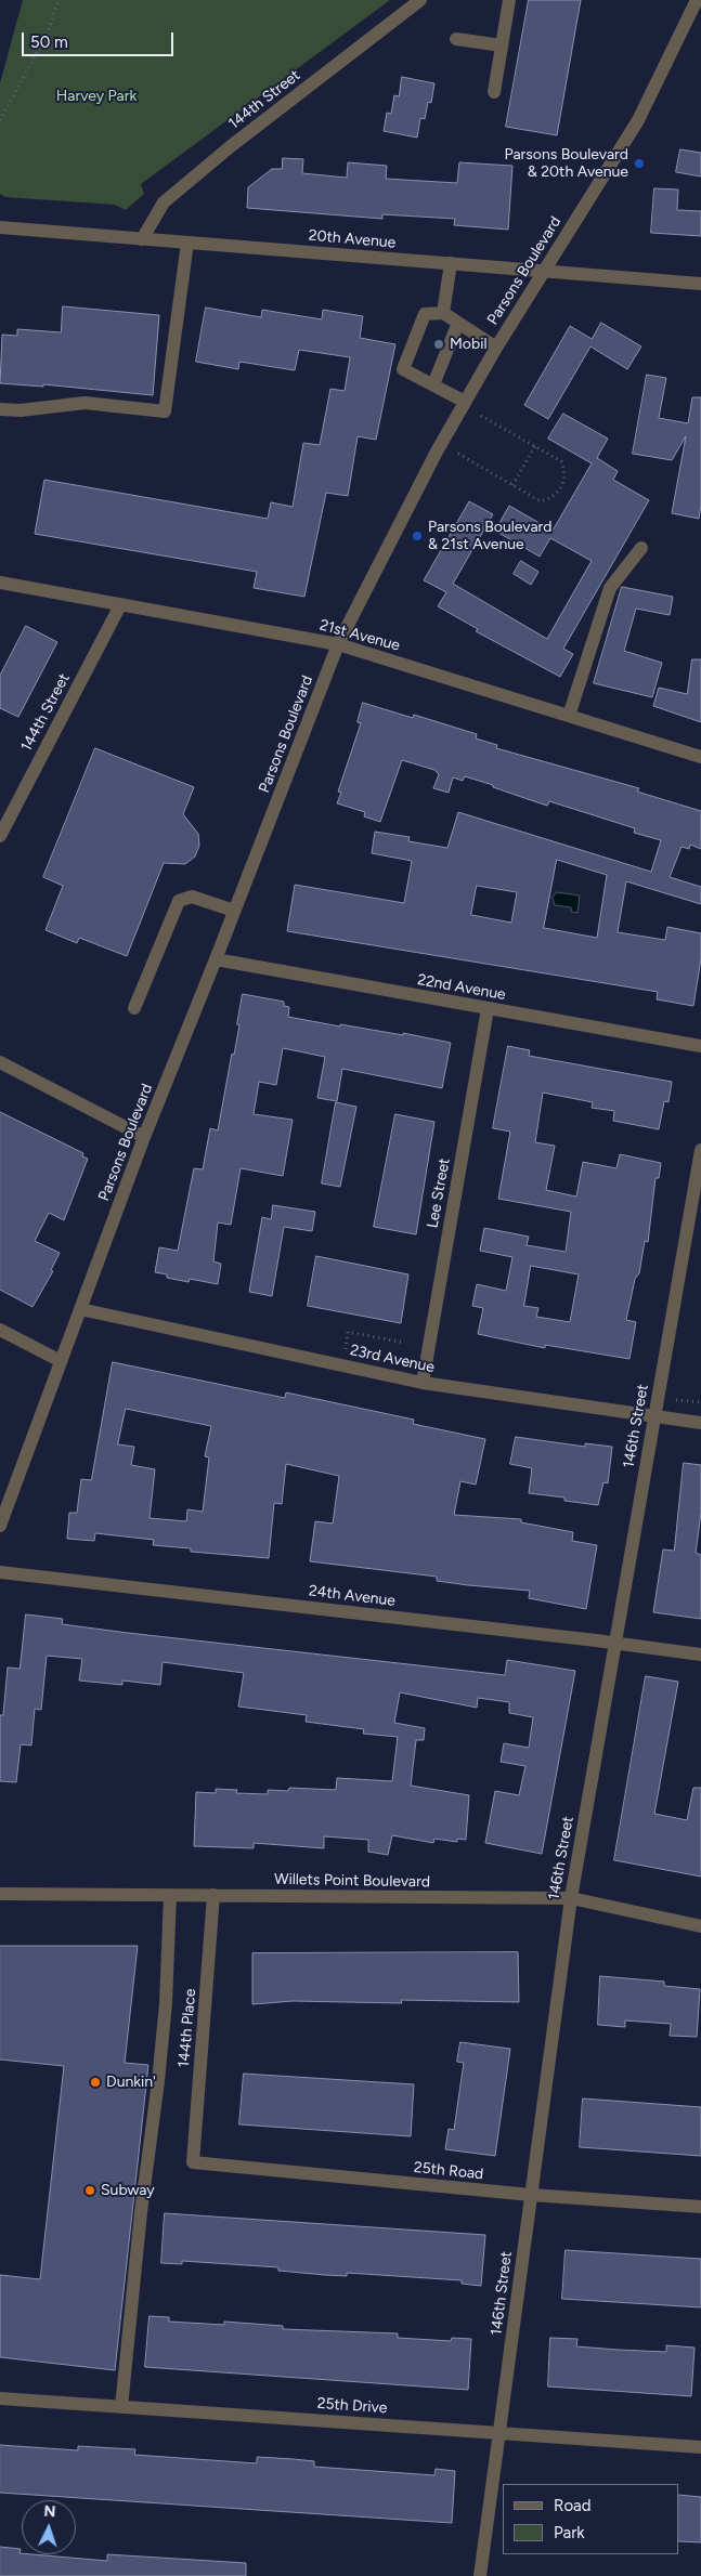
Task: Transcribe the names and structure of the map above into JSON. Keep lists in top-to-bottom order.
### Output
{
  "streets": {
    "street": [
      "144th Street",
      "20th Avenue",
      "Parsons Boulevard",
      "21st Avenue",
      "22nd Avenue",
      "Lee Street",
      "23rd Avenue",
      "146th Street",
      "24th Avenue",
      "Willets Point Boulevard",
      "144th Place",
      "25th Road",
      "25th Drive"
    ]
  },
  "crossings": [
    ["144th Street", "20th Avenue"],
    ["144th Street", "21st Avenue"],
    ["20th Avenue", "Parsons Boulevard"],
    ["Parsons Boulevard", "21st Avenue"],
    ["Parsons Boulevard", "22nd Avenue"],
    ["Parsons Boulevard", "23rd Avenue"],
    ["22nd Avenue", "Lee Street"],
    ["Lee Street", "23rd Avenue"],
    ["23rd Avenue", "146th Street"],
    ["146th Street", "24th Avenue"],
    ["146th Street", "Willets Point Boulevard"],
    ["146th Street", "25th Road"],
    ["146th Street", "25th Drive"],
    ["Willets Point Boulevard", "144th Place"],
    ["144th Place", "25th Road"]
  ],
  "parks": ["Harvey Park"],
  "places": [
    "Parsons Boulevard & 20th Avenue",
    "Mobil",
    "Parsons Boulevard & 21st Avenue",
    "Dunkin'",
    "Subway"
  ],
  "legend": ["Road", "Park"],
  "scale_bar": "50 m",
  "north": "top"
}
